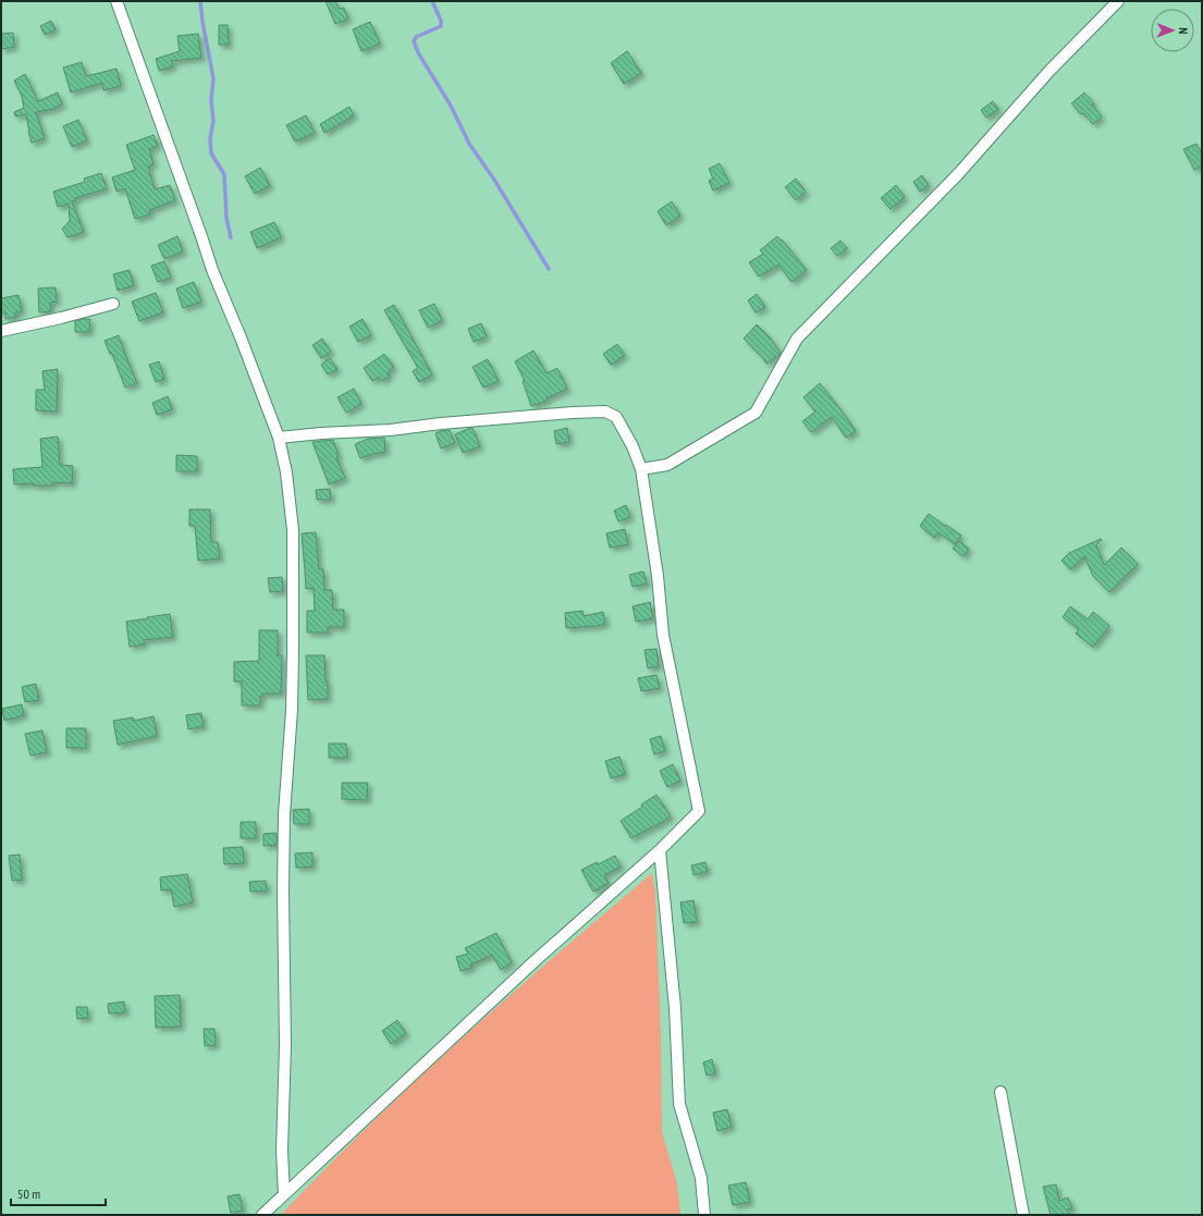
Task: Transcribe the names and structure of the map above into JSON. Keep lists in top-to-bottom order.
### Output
{
  "scale_bar": "50 m",
  "north": "right"
}
